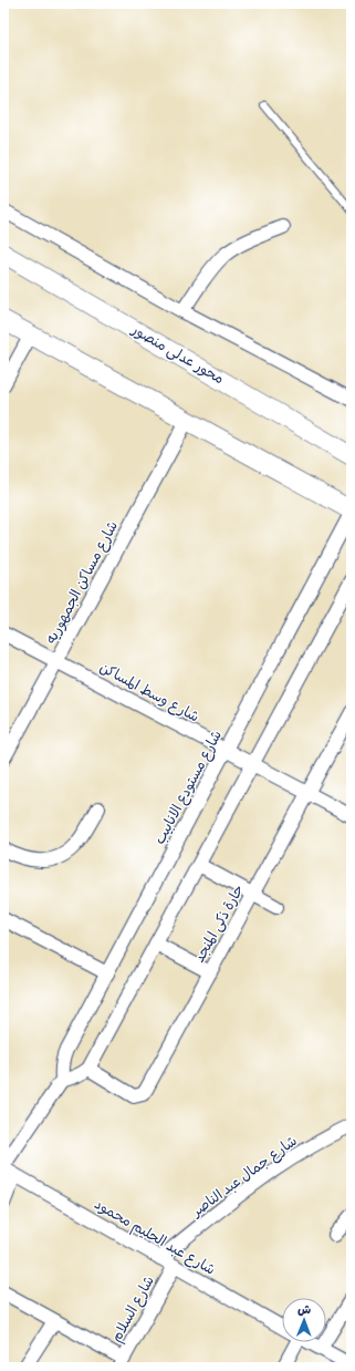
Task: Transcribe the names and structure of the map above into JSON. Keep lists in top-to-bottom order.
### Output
{
  "streets": {
    "main road": ["محور عدلى منصور"],
    "street": [
      "شارع مساكن الجمهوريه",
      "شارع وسط المساكن",
      "شارع مستودع الانابيب",
      "حارة ذكى المنجد",
      "شارع جمال عبد الناصر",
      "شارع عبد الحليم محمود",
      "شارع السلام"
    ]
  },
  "crossings": [
    ["شارع مساكن الجمهوريه", "شارع وسط المساكن"],
    ["شارع وسط المساكن", "شارع مستودع الانابيب"],
    ["شارع وسط المساكن", "حارة ذكى المنجد"],
    ["شارع جمال عبد الناصر", "شارع عبد الحليم محمود"],
    ["شارع عبد الحليم محمود", "شارع السلام"]
  ],
  "north": "top"
}
